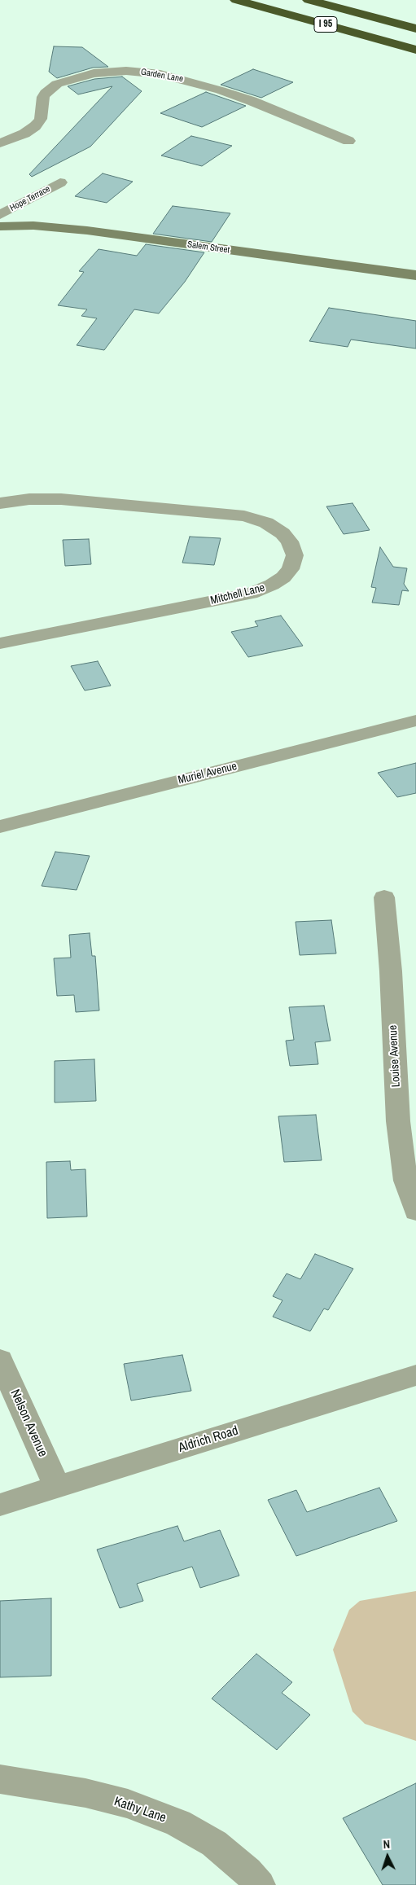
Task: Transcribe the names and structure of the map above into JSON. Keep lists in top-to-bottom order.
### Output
{
  "streets": {
    "highway": ["I 95"],
    "main road": ["Salem Street"],
    "street": [
      "Garden Lane",
      "Hope Terrace",
      "Mitchell Lane",
      "Muriel Avenue",
      "Louise Avenue",
      "Nelson Avenue",
      "Aldrich Road",
      "Kathy Lane"
    ]
  },
  "crossings": [
    ["Nelson Avenue", "Aldrich Road"]
  ],
  "north": "top"
}
